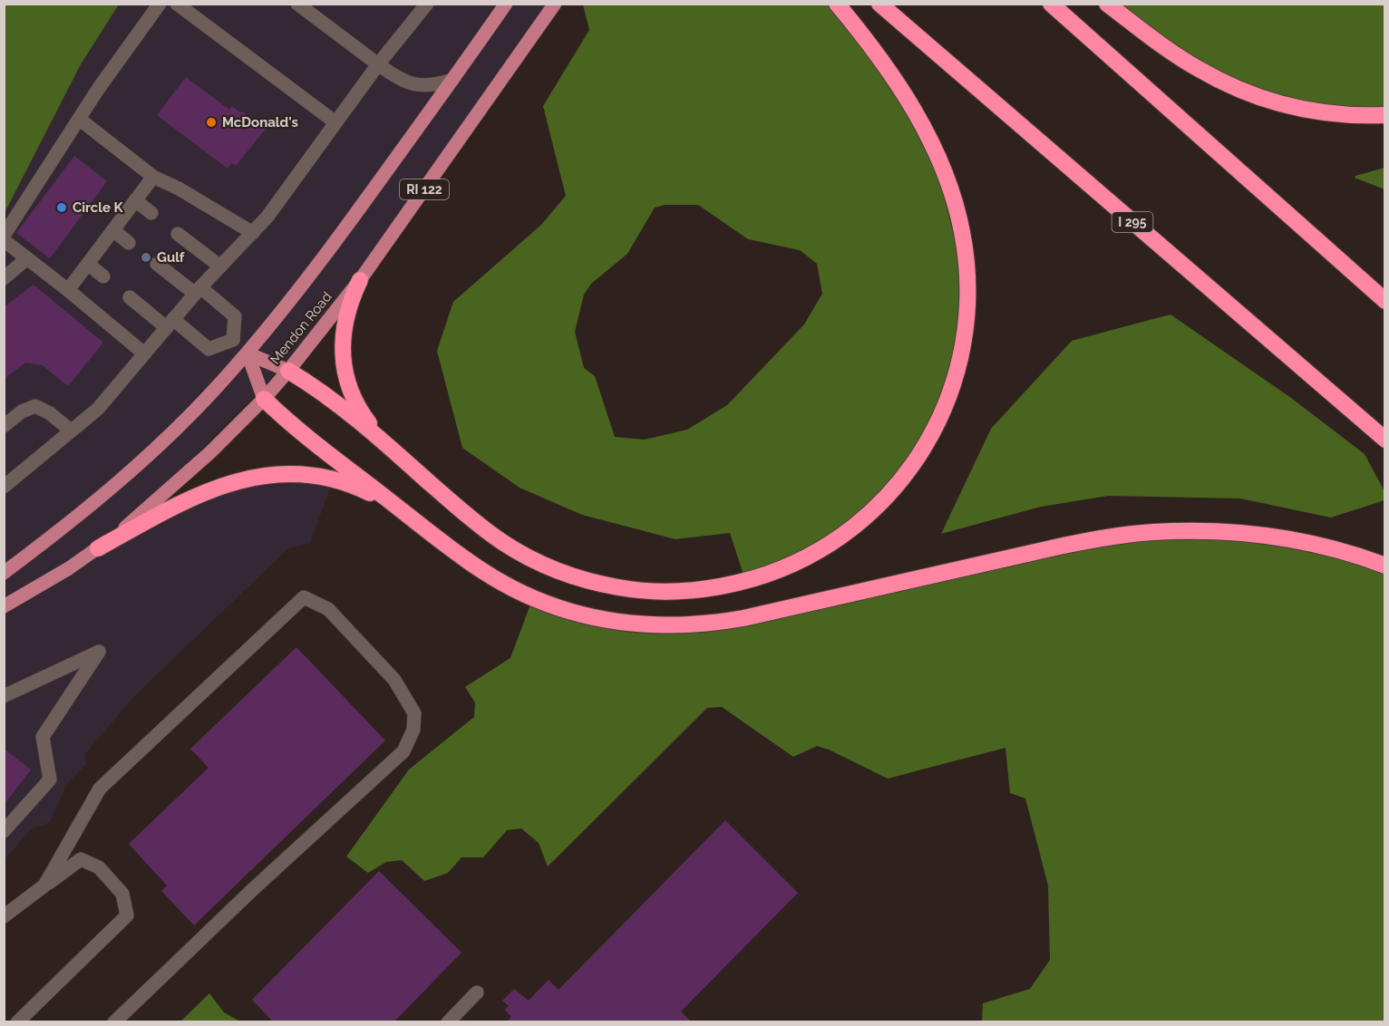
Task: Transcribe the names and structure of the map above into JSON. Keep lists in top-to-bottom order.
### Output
{
  "streets": {
    "highway": ["I 295"],
    "main road": ["RI 122", "Mendon Road"]
  },
  "places": ["McDonald's", "Circle K", "Gulf"]
}
